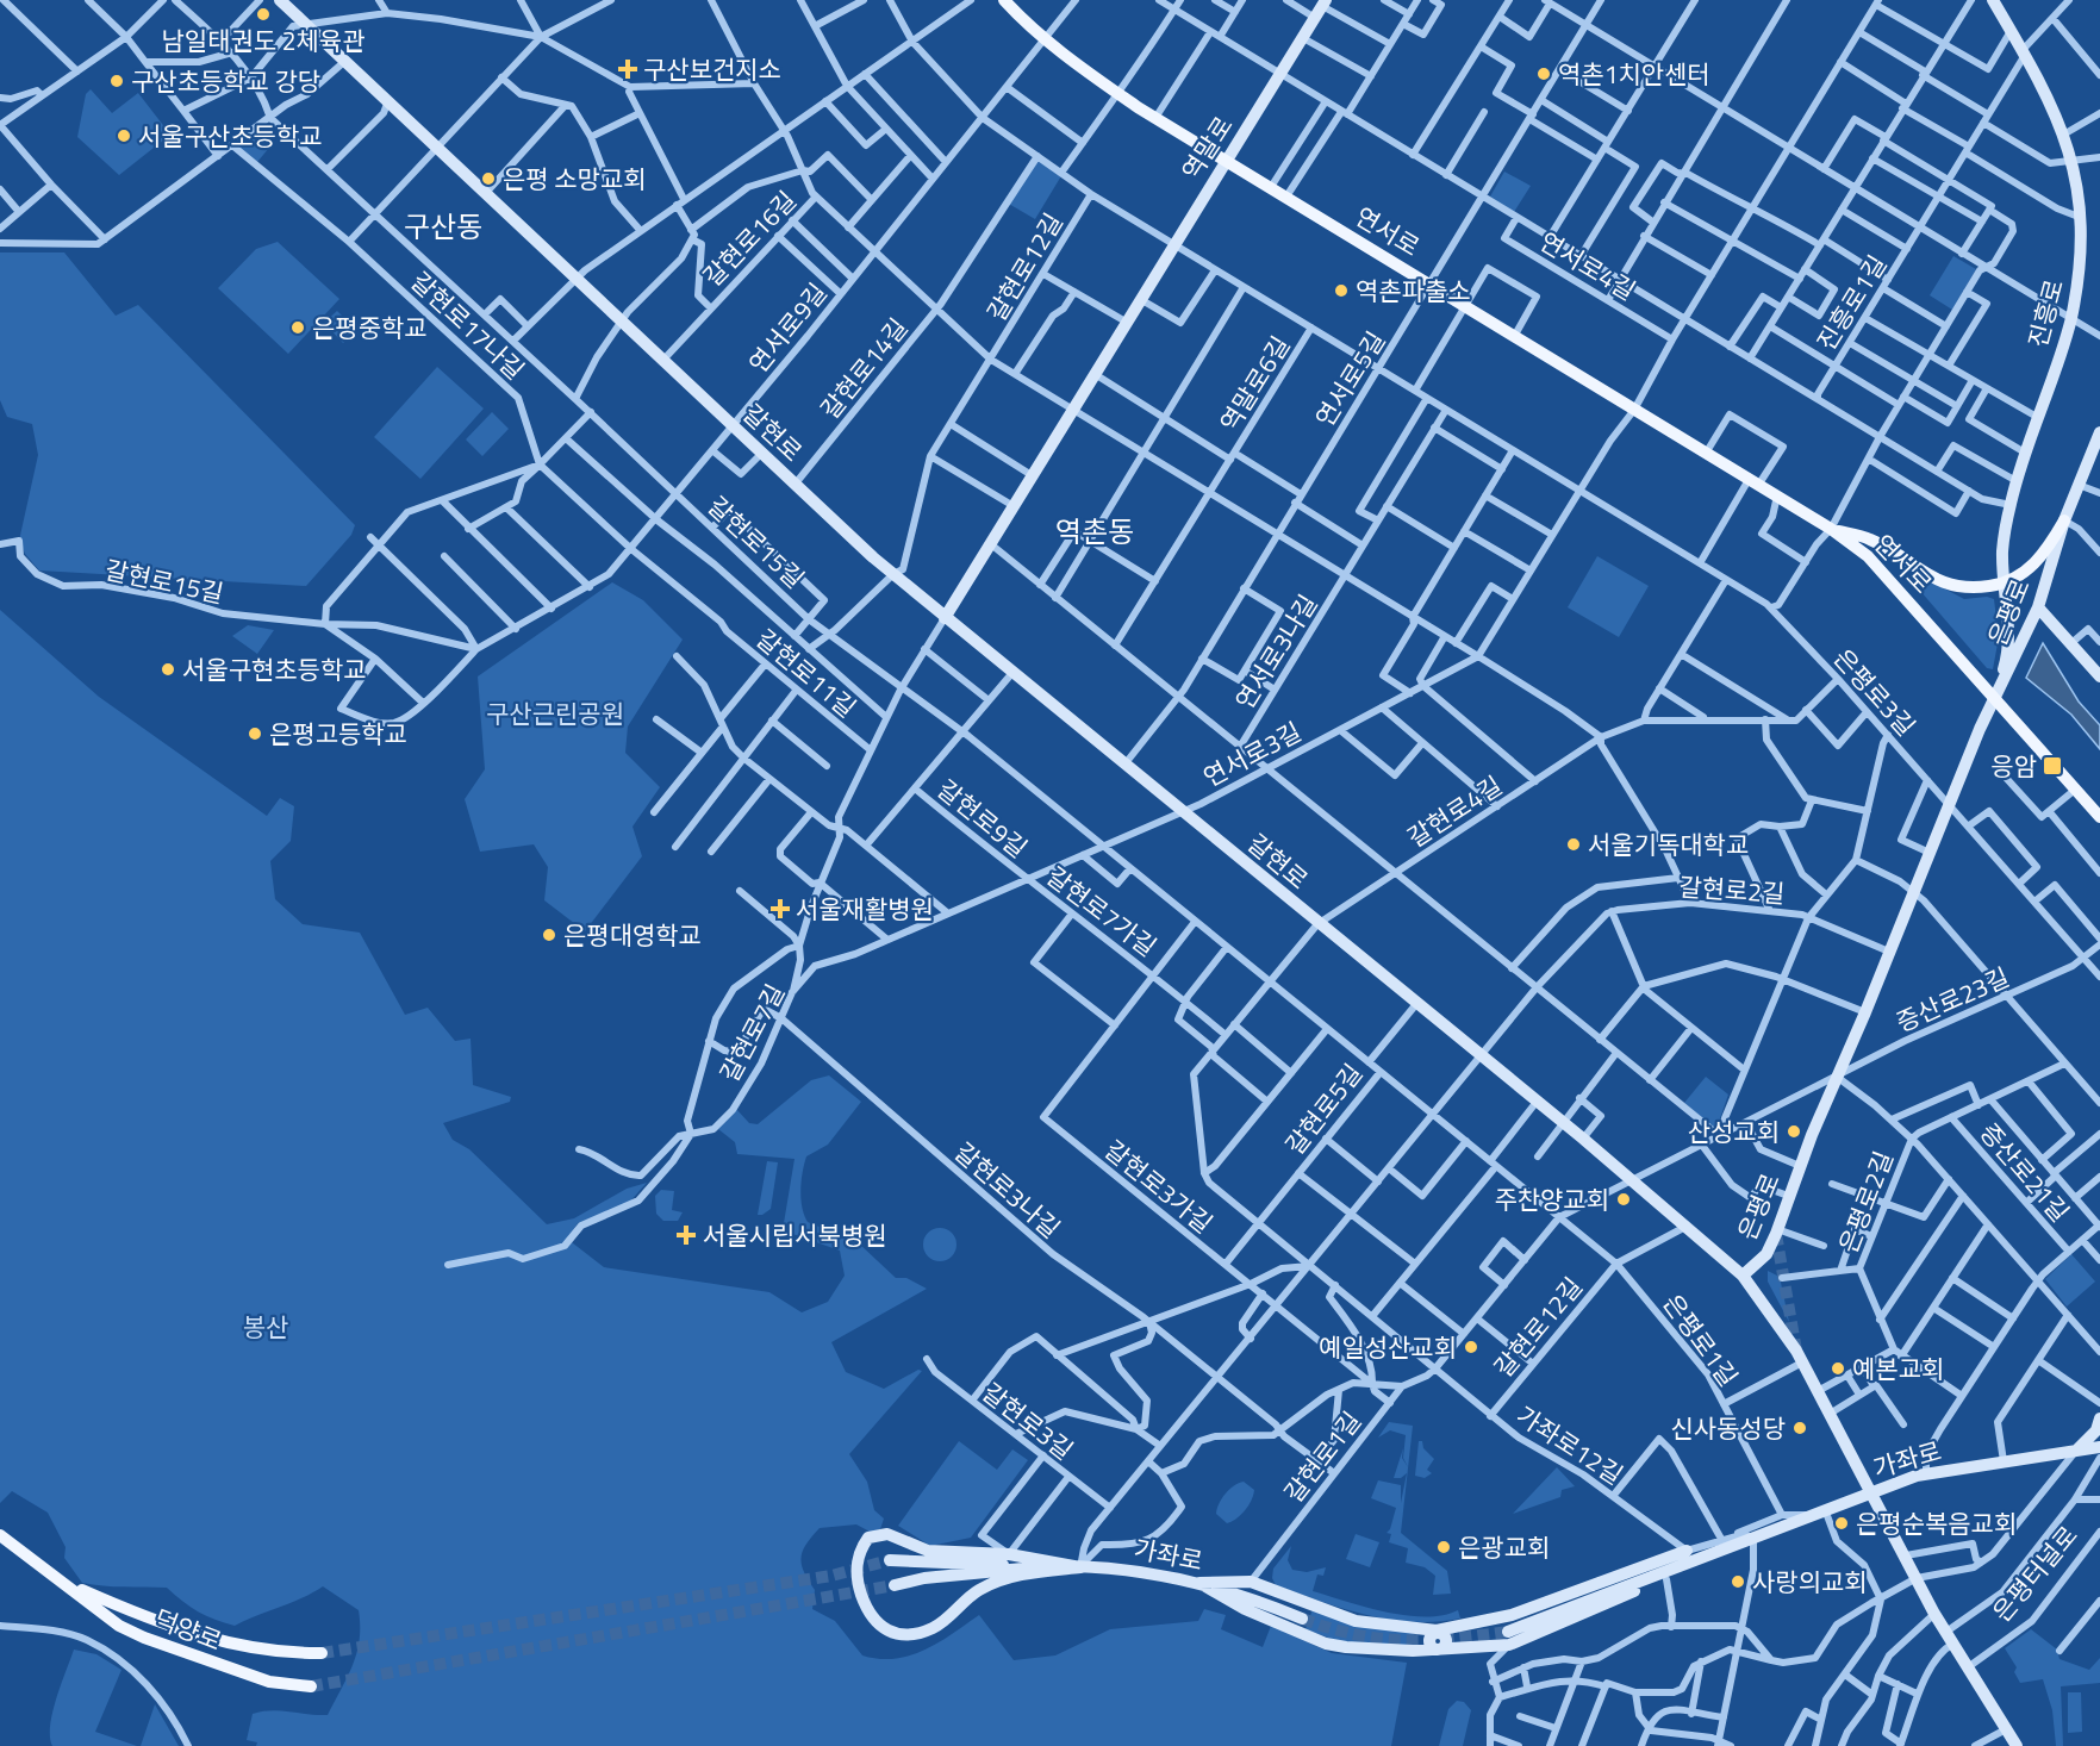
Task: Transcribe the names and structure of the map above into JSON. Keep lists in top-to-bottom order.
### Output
{
  "streets": {
    "main road": [
      "역말로",
      "연서로",
      "진흥로",
      "갈현로",
      "은평로",
      "가좌로",
      "덕양로"
    ],
    "street": [
      "갈현로16길",
      "연서로4길",
      "갈현로12길",
      "진흥로1길",
      "갈현로17나길",
      "연서로9길",
      "갈현로14길",
      "연서로5길",
      "역말로6길",
      "갈현로15길",
      "연서로3나길",
      "갈현로11길",
      "은평로3길",
      "연서로3길",
      "갈현로4길",
      "갈현로9길",
      "갈현로2길",
      "갈현로7가길",
      "증산로23길",
      "갈현로7길",
      "갈현로5길",
      "증산로21길",
      "갈현로3가길",
      "갈현로3나길",
      "은평로2길",
      "은평로1길",
      "갈현로3길",
      "가좌로12길",
      "갈현로1길",
      "은평터널로"
    ]
  },
  "crossings": [
    ["역말로", "연서로"],
    ["역말로", "역말로6길"],
    ["역말로", "갈현로"],
    ["역말로", "연서로3나길"],
    ["역말로", "갈현로11길"],
    ["연서로", "진흥로"],
    ["연서로", "연서로9길"],
    ["연서로", "연서로5길"],
    ["연서로", "은평로"],
    ["갈현로16길", "갈현로"],
    ["연서로4길", "진흥로1길"],
    ["연서로4길", "연서로5길"],
    ["갈현로12길", "갈현로14길"],
    ["갈현로12길", "갈현로"],
    ["갈현로12길", "은평로1길"],
    ["갈현로12길", "가좌로12길"],
    ["진흥로1길", "진흥로"],
    ["진흥로", "은평로"],
    ["갈현로17나길", "갈현로15길"],
    ["연서로9길", "갈현로14길"],
    ["연서로9길", "갈현로"],
    ["연서로9길", "갈현로15길"],
    ["갈현로14길", "갈현로"],
    ["연서로5길", "역말로6길"],
    ["연서로5길", "갈현로"],
    ["연서로5길", "연서로3나길"],
    ["역말로6길", "연서로3나길"],
    ["역말로6길", "은평로3길"],
    ["갈현로", "갈현로15길"],
    ["갈현로", "은평로"],
    ["갈현로", "갈현로11길"],
    ["갈현로", "연서로3길"],
    ["갈현로", "갈현로4길"],
    ["갈현로", "갈현로9길"],
    ["갈현로", "갈현로7길"],
    ["갈현로", "갈현로1길"],
    ["갈현로15길", "갈현로11길"],
    ["은평로", "은평로3길"],
    ["은평로", "갈현로2길"],
    ["은평로", "증산로23길"],
    ["은평로", "은평로2길"],
    ["은평로", "은평로1길"],
    ["은평로", "가좌로"],
    ["연서로3나길", "연서로3길"],
    ["갈현로11길", "갈현로7길"],
    ["은평로3길", "갈현로4길"],
    ["연서로3길", "갈현로4길"],
    ["연서로3길", "갈현로7길"],
    ["갈현로4길", "갈현로2길"],
    ["갈현로9길", "갈현로7가길"],
    ["갈현로9길", "갈현로7길"],
    ["갈현로7가길", "갈현로7길"],
    ["갈현로7가길", "갈현로5길"],
    ["갈현로7가길", "갈현로3가길"],
    ["증산로23길", "은평로2길"],
    ["갈현로7길", "갈현로3나길"],
    ["갈현로5길", "갈현로3가길"],
    ["증산로21길", "은평로2길"],
    ["증산로21길", "가좌로"],
    ["가좌로12길", "갈현로1길"],
    ["가좌로12길", "가좌로"]
  ],
  "districts": ["구산동", "역촌동"],
  "parks": ["구산근린공원", "봉산"],
  "places": {
    "other": [
      "남일태권도 2체육관",
      "역촌1치안센터",
      "구산초등학교 강당",
      "서울구산초등학교",
      "은평 소망교회",
      "역촌파출소",
      "은평중학교",
      "서울구현초등학교",
      "은평고등학교",
      "서울기독대학교",
      "은평대영학교",
      "산성교회",
      "주찬양교회",
      "예일성산교회",
      "예본교회",
      "신사동성당",
      "은평순복음교회",
      "은광교회",
      "사랑의교회"
    ],
    "health": ["구산보건지소", "서울재활병원", "서울시립서북병원"],
    "transit": ["응암"]
  }
}
